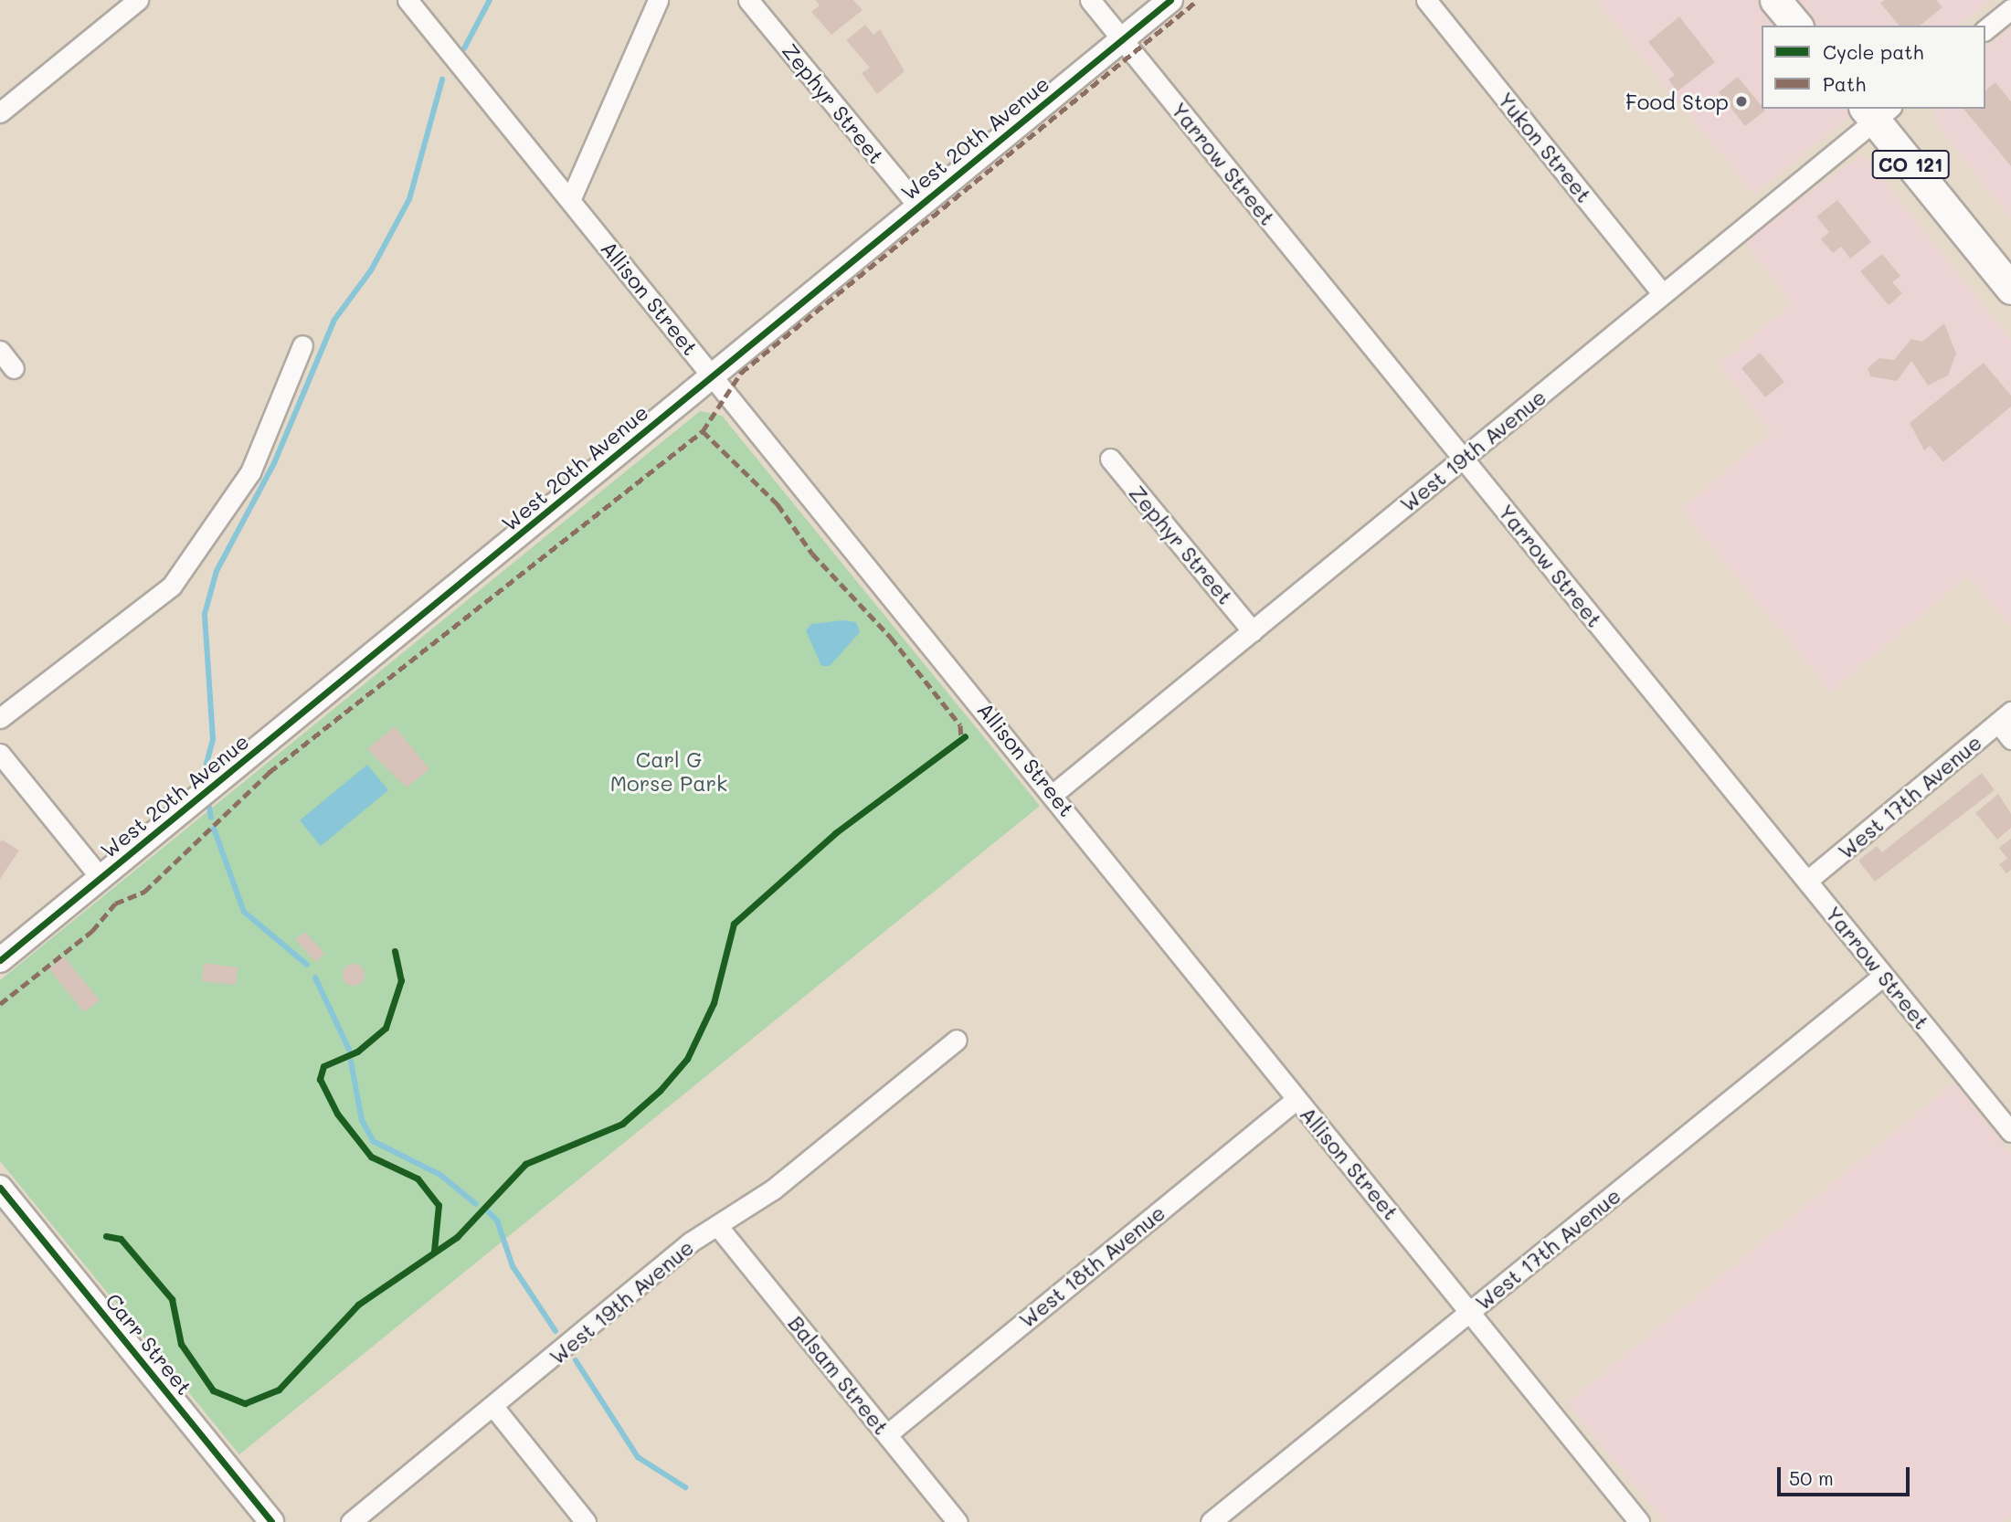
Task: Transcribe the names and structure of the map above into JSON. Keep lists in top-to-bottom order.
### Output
{
  "streets": {
    "main road": ["CO 121"],
    "street": [
      "Zephyr Street",
      "West 20th Avenue",
      "Yukon Street",
      "Yarrow Street",
      "Allison Street",
      "West 19th Avenue",
      "West 17th Avenue",
      "West 18th Avenue",
      "Carr Street",
      "Balsam Street"
    ]
  },
  "crossings": [
    ["Zephyr Street", "West 20th Avenue"],
    ["Zephyr Street", "West 19th Avenue"],
    ["West 20th Avenue", "Yarrow Street"],
    ["West 20th Avenue", "Allison Street"],
    ["Yukon Street", "West 19th Avenue"],
    ["Yarrow Street", "West 19th Avenue"],
    ["Yarrow Street", "West 17th Avenue"],
    ["CO 121", "West 19th Avenue"],
    ["Allison Street", "West 19th Avenue"],
    ["Allison Street", "West 17th Avenue"],
    ["Allison Street", "West 18th Avenue"],
    ["West 19th Avenue", "Balsam Street"],
    ["West 18th Avenue", "Balsam Street"]
  ],
  "parks": ["Carl G Morse Park"],
  "places": ["Food Stop"],
  "legend": ["Cycle path", "Path"],
  "scale_bar": "50 m"
}
